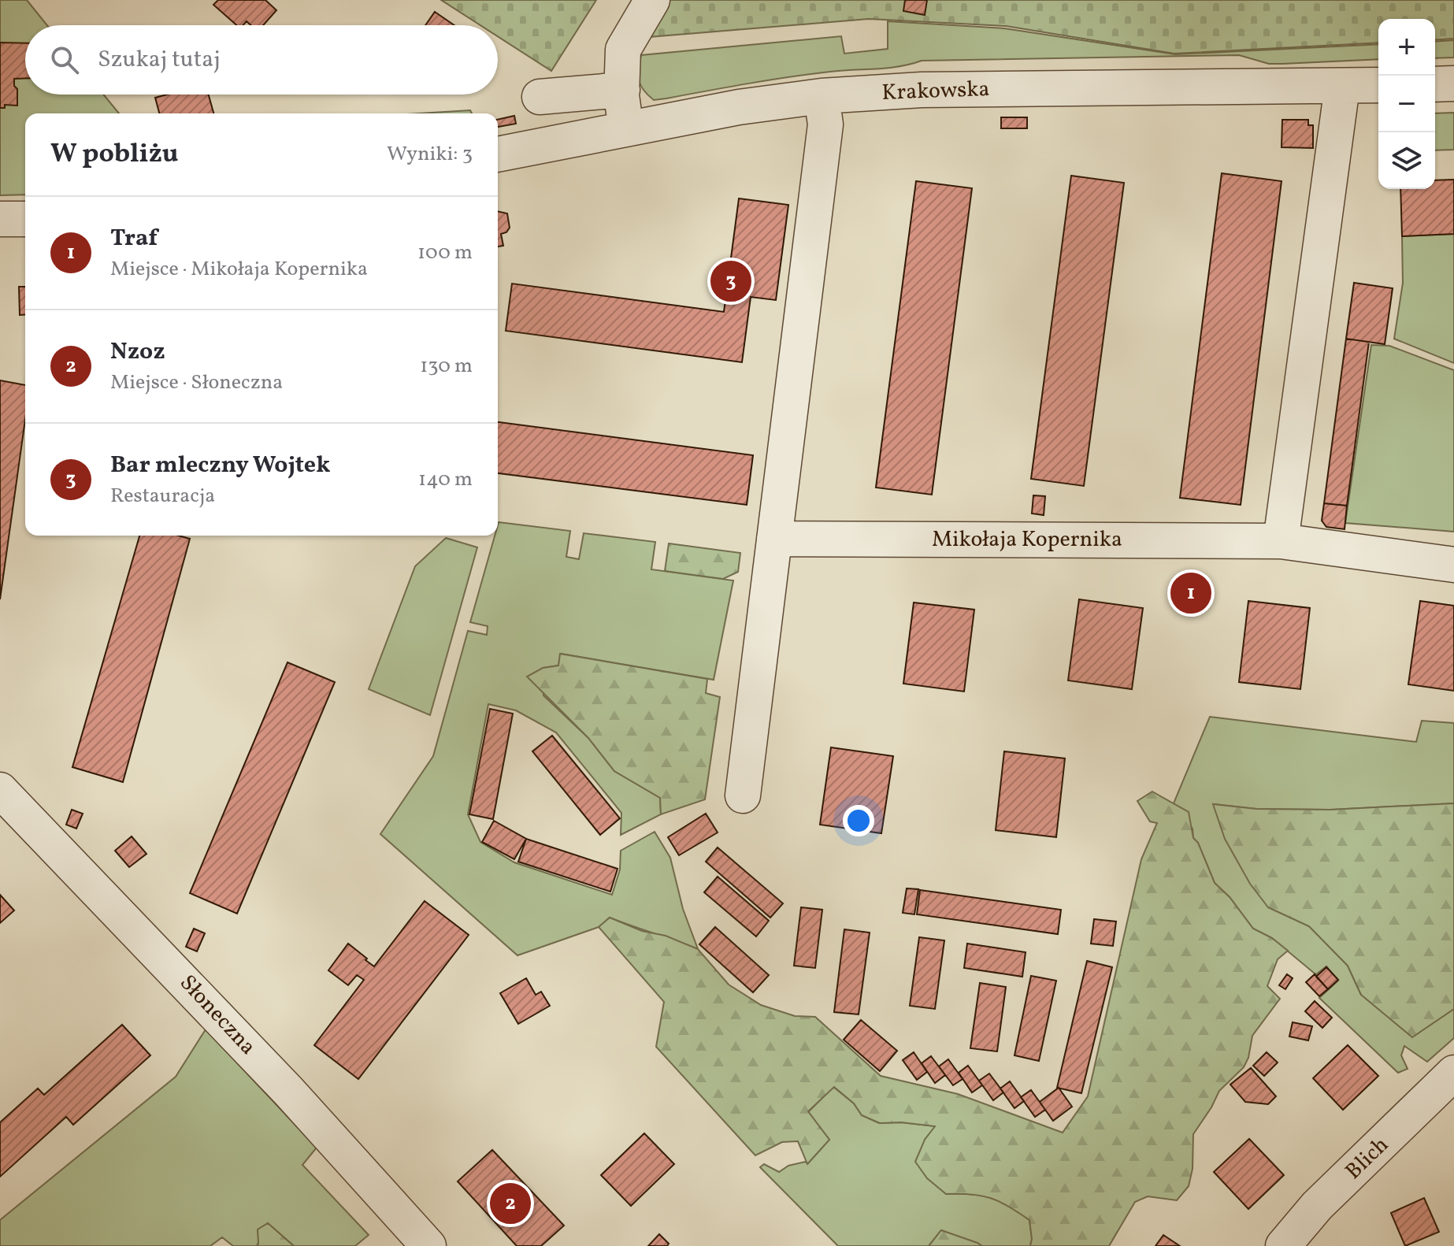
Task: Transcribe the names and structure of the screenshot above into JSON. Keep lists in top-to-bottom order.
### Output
{
  "streets": {
    "street": [
      "Krakowska",
      "Mikołaja Kopernika",
      "Słoneczna",
      "Blich"
    ]
  },
  "page": {
    "map_buttons": ["+", "−"],
    "search": "Szukaj tutaj",
    "heading": ["W pobliżu", "Wyniki: 3"],
    "list": [
      {
        "mark": "1",
        "name": "Traf",
        "note": "Miejsce · Mikołaja Kopernika",
        "value": "100 m"
      },
      {
        "mark": "2",
        "name": "Nzoz",
        "note": "Miejsce · Słoneczna",
        "value": "130 m"
      },
      {
        "mark": "3",
        "name": "Bar mleczny Wojtek",
        "note": "Restauracja",
        "value": "140 m"
      }
    ],
    "pins": ["3", "1", "2"]
  }
}
